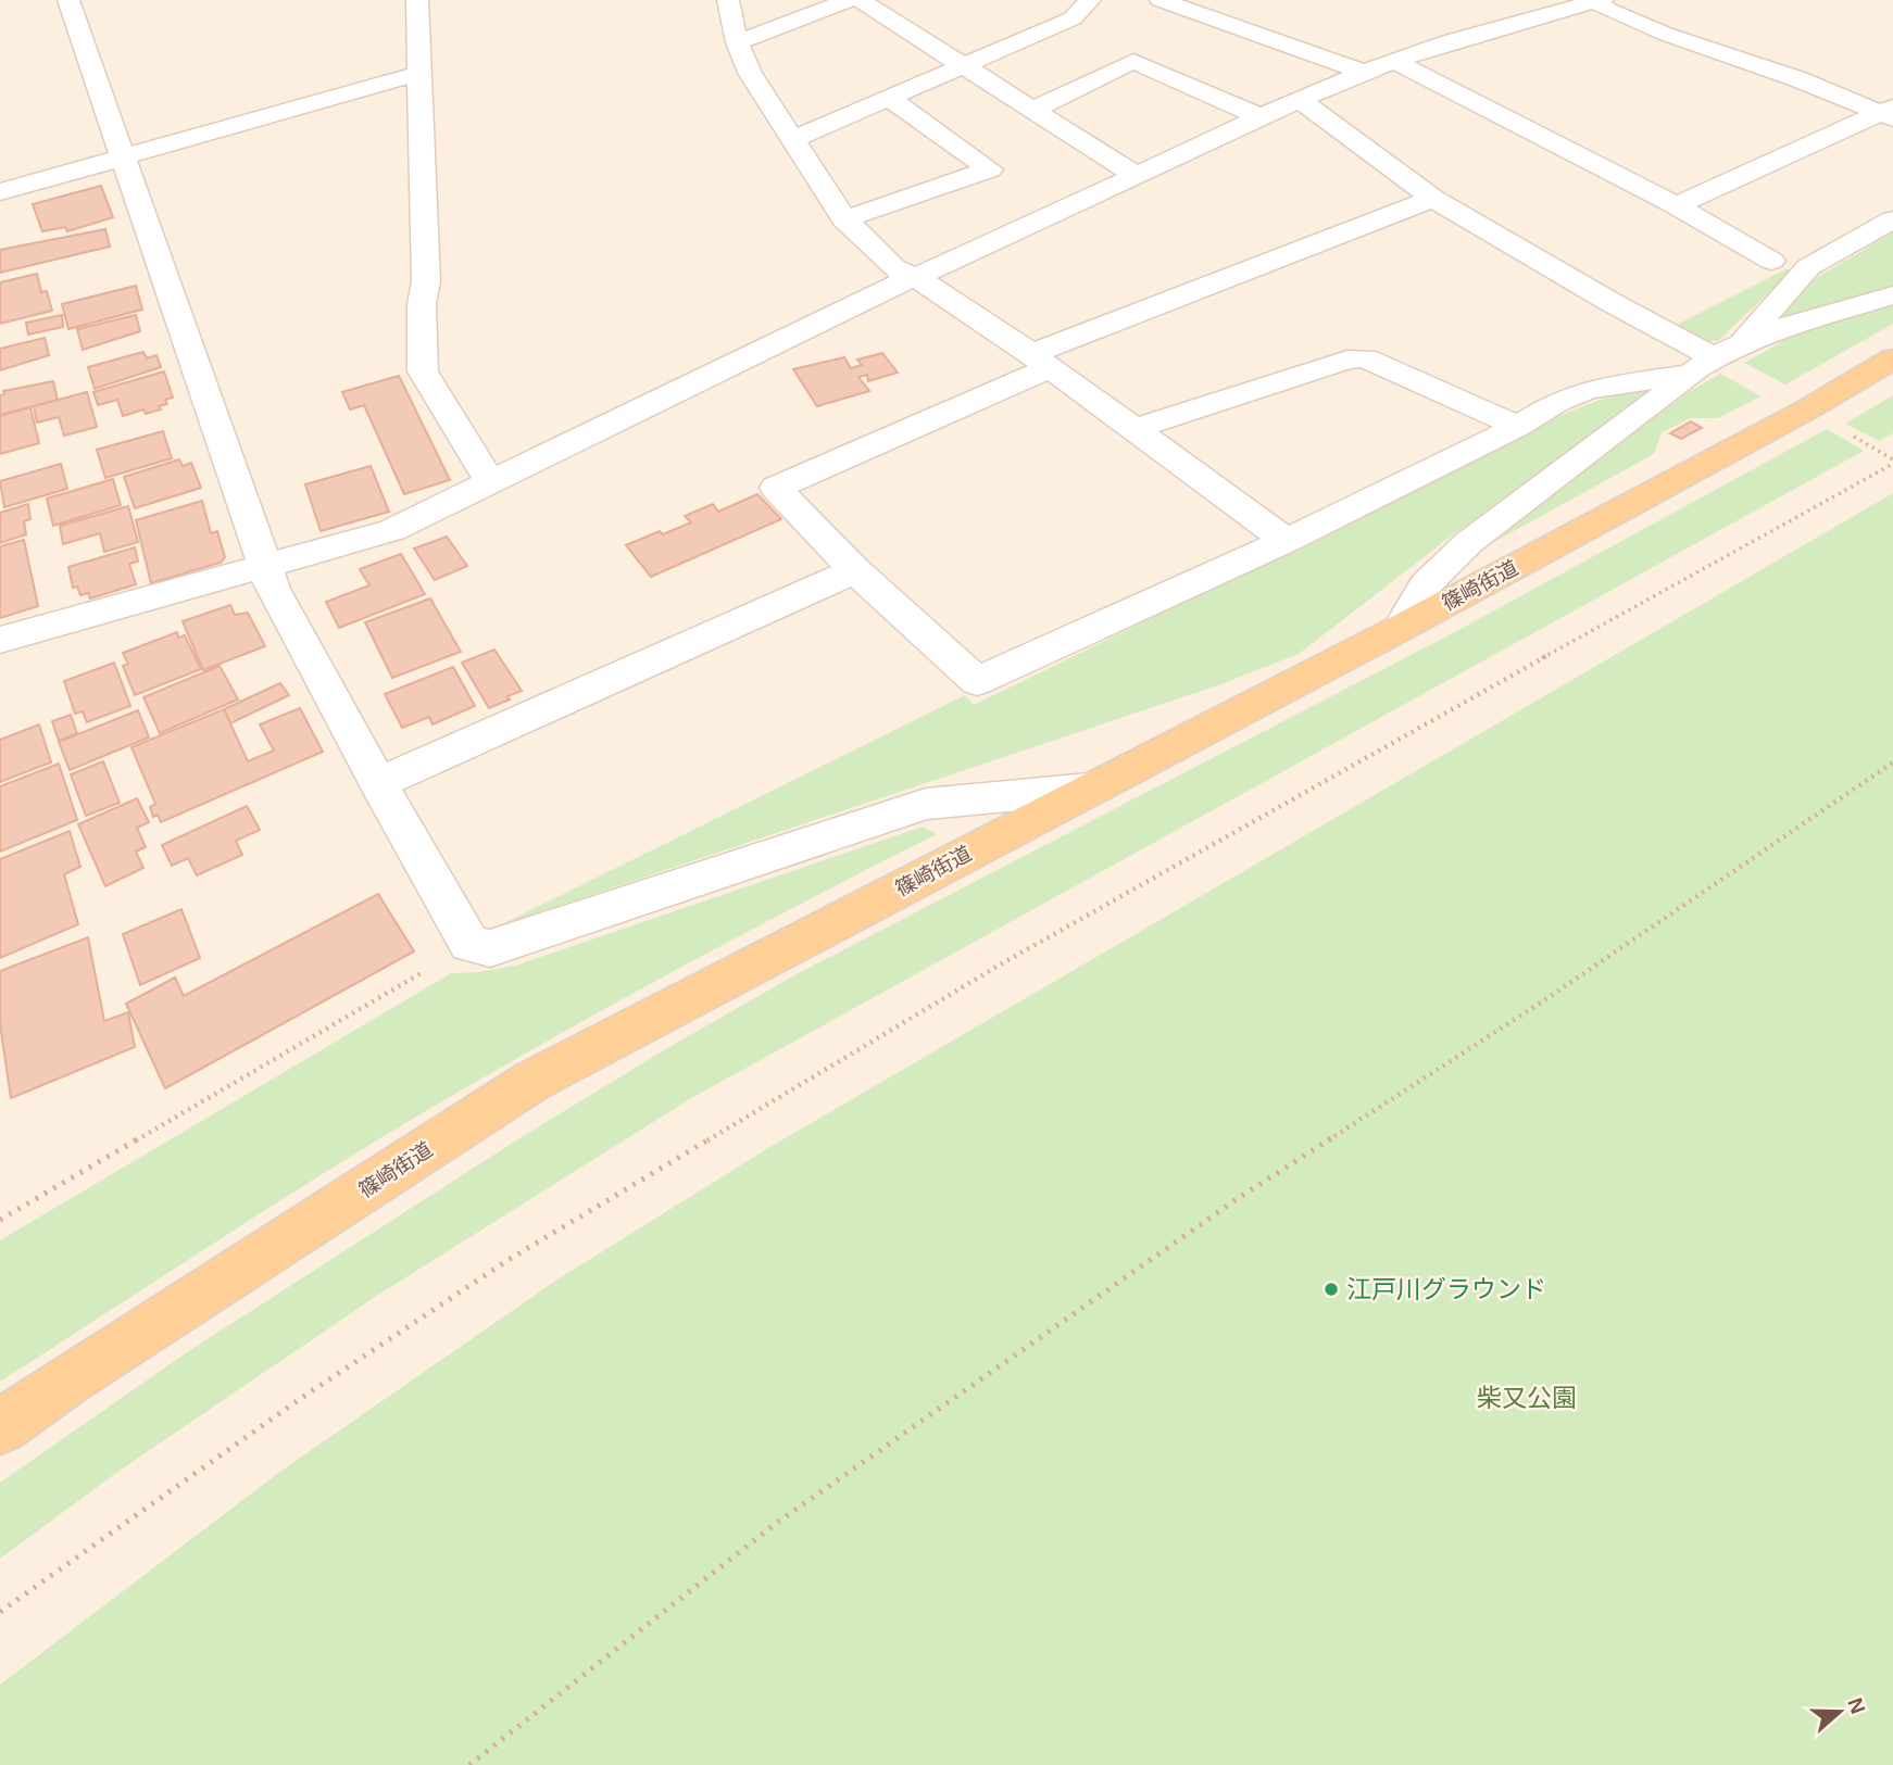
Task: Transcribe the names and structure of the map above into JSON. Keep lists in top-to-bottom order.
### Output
{
  "streets": {
    "main road": ["篠崎街道"]
  },
  "parks": ["柴又公園"],
  "places": ["江戸川グラウンド"],
  "north": "right"
}
